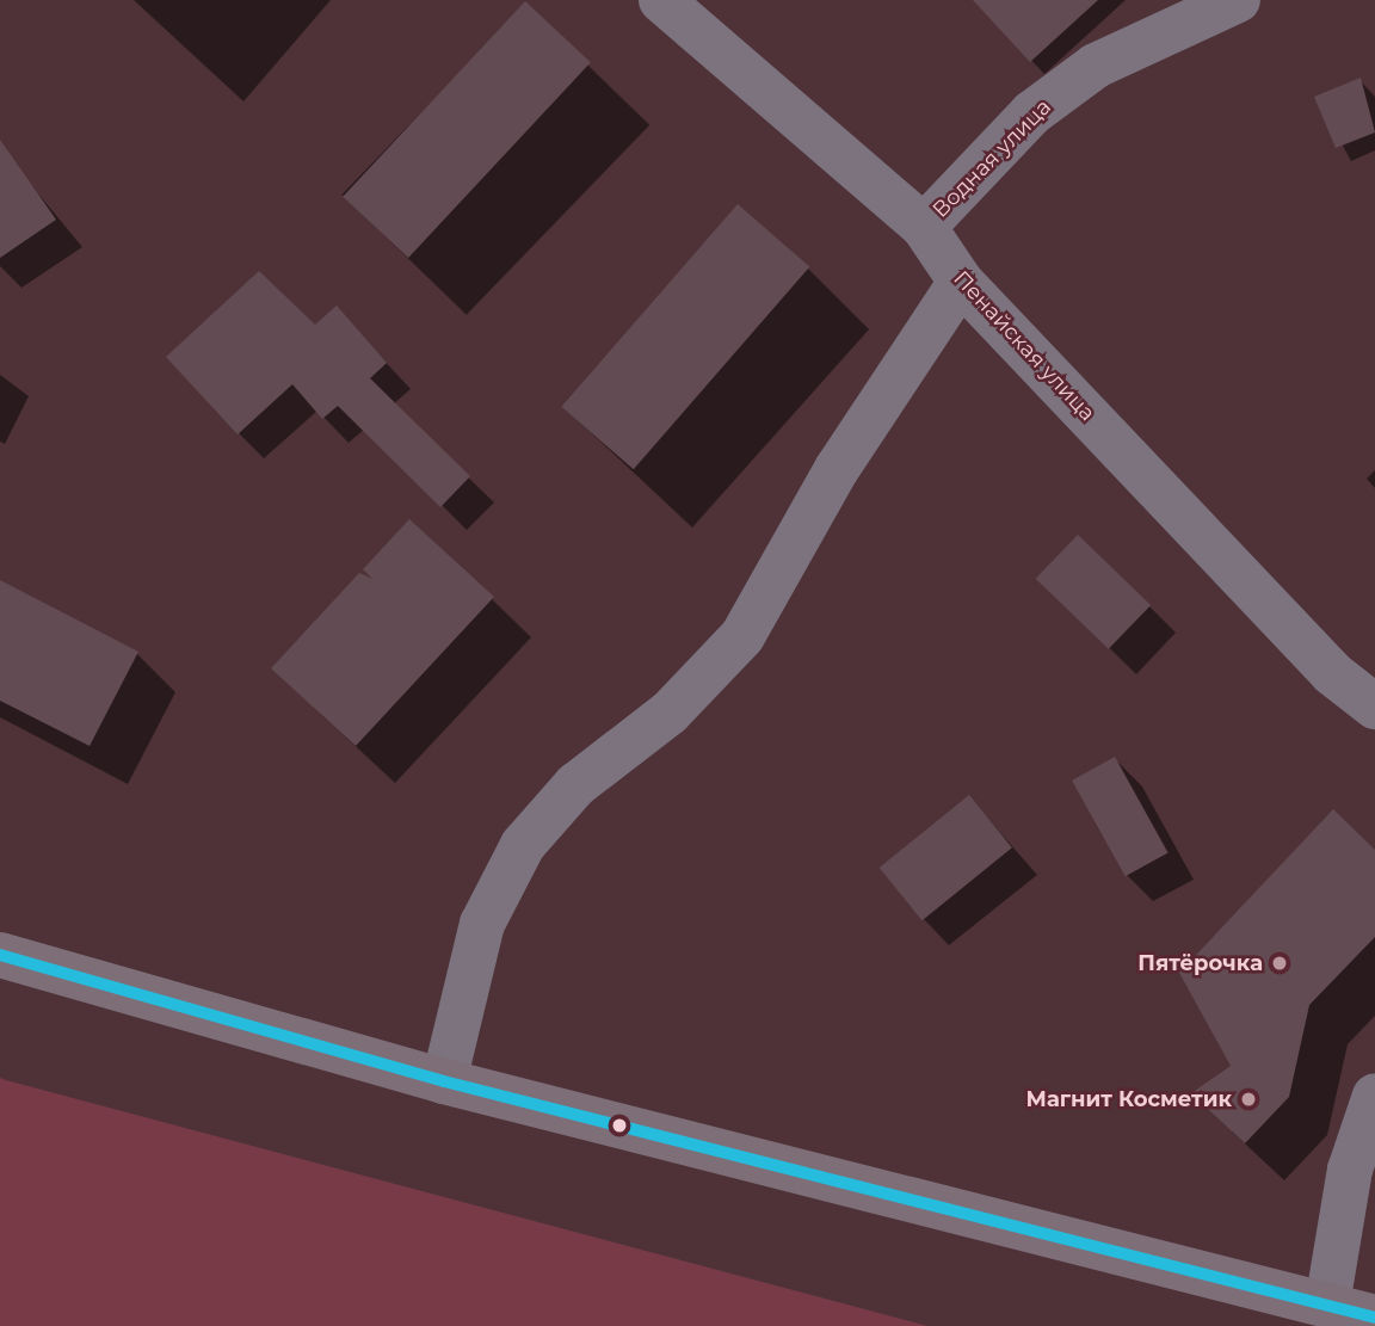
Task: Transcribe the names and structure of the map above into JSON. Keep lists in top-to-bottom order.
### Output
{
  "streets": {
    "street": ["Водная улица", "Пенайская улица"]
  },
  "crossings": [
    ["Водная улица", "Пенайская улица"]
  ],
  "places": ["Пятёрочка", "Магнит Косметик"]
}
